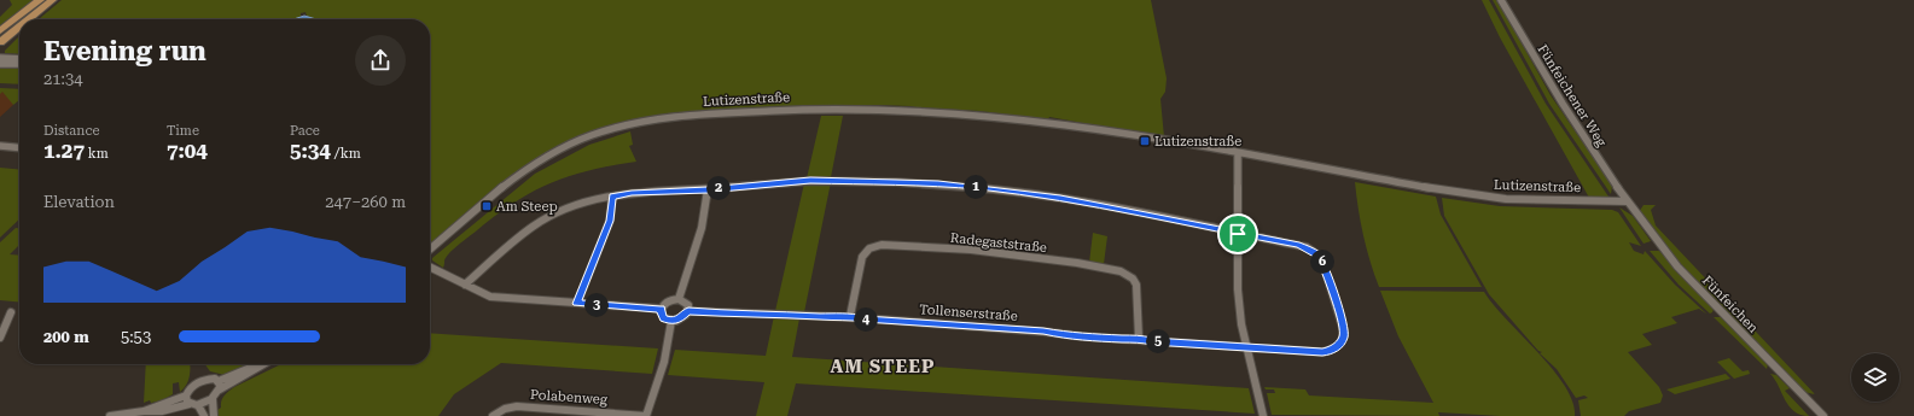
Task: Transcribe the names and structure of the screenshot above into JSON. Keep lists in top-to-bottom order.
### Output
{
  "streets": {
    "street": [
      "Fünfeichener Weg",
      "Lutizenstraße",
      "Radegaststraße",
      "Fünfeichen",
      "Tollenserstraße",
      "Polabenweg"
    ]
  },
  "crossings": [
    ["Fünfeichener Weg", "Lutizenstraße"],
    ["Fünfeichener Weg", "Fünfeichen"],
    ["Lutizenstraße", "Fünfeichen"],
    ["Radegaststraße", "Tollenserstraße"]
  ],
  "districts": ["AM STEEP"],
  "places": {
    "transit": ["Lutizenstraße", "Am Steep"]
  },
  "page": {
    "heading": ["Evening run", "21:34"],
    "stats": [
      ["Distance", "1.27 km"],
      ["Time", "7:04"],
      ["Pace", "5:34 /km"]
    ],
    "pins": [
      "1",
      "2",
      "6",
      "3",
      "4",
      "5"
    ],
    "chart": ["Elevation", "247–260 m"],
    "list": [
      {
        "name": "200 m",
        "note": "5:53"
      }
    ]
  }
}
